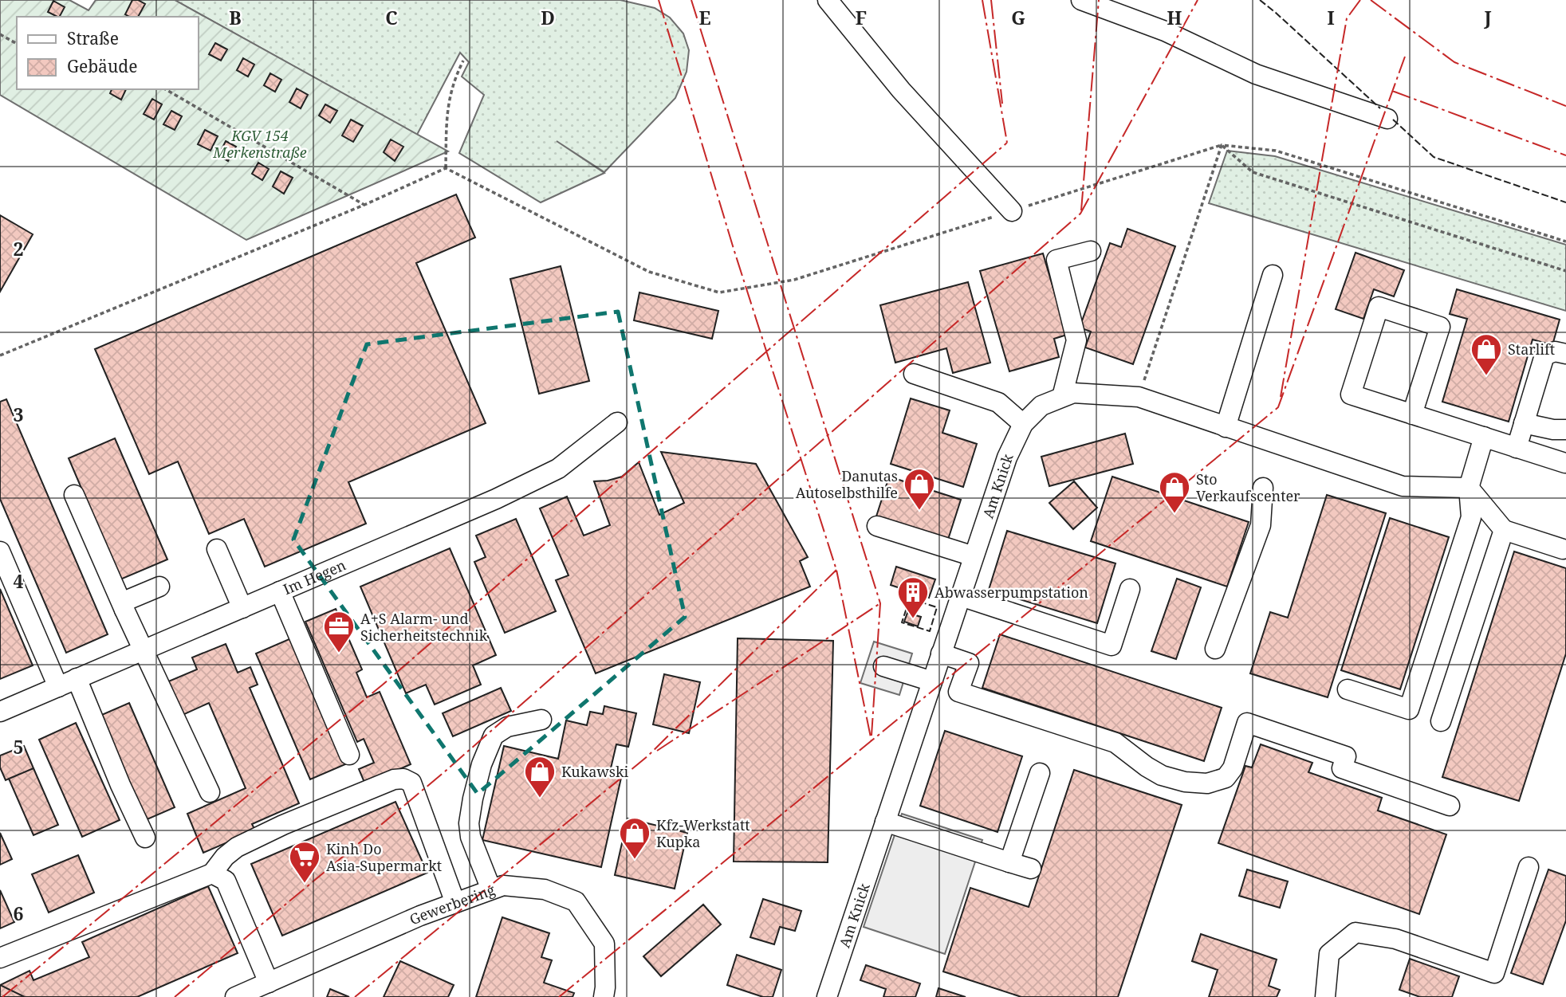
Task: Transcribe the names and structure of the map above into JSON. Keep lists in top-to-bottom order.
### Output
{
  "streets": {
    "street": ["Am Knick", "Im Hegen", "Gewerbering"]
  },
  "parks": ["KGV 154 Merkenstraße"],
  "places": {
    "shop": [
      "Starlift",
      "Danutas Autoselbsthilfe",
      "Sto Verkaufscenter",
      "Kukawski",
      "Kfz-Werkstatt Kupka"
    ],
    "building": ["Abwasserpumpstation"],
    "office": ["A+S Alarm- und Sicherheitstechnik"],
    "supermarket": ["Kinh Do Asia-Supermarkt"]
  },
  "legend": ["Straße", "Gebäude"],
  "grid": {
    "columns": [
      "B",
      "C",
      "D",
      "E",
      "F",
      "G",
      "H",
      "I",
      "J"
    ],
    "rows": [
      "2",
      "3",
      "4",
      "5",
      "6"
    ]
  }
}
